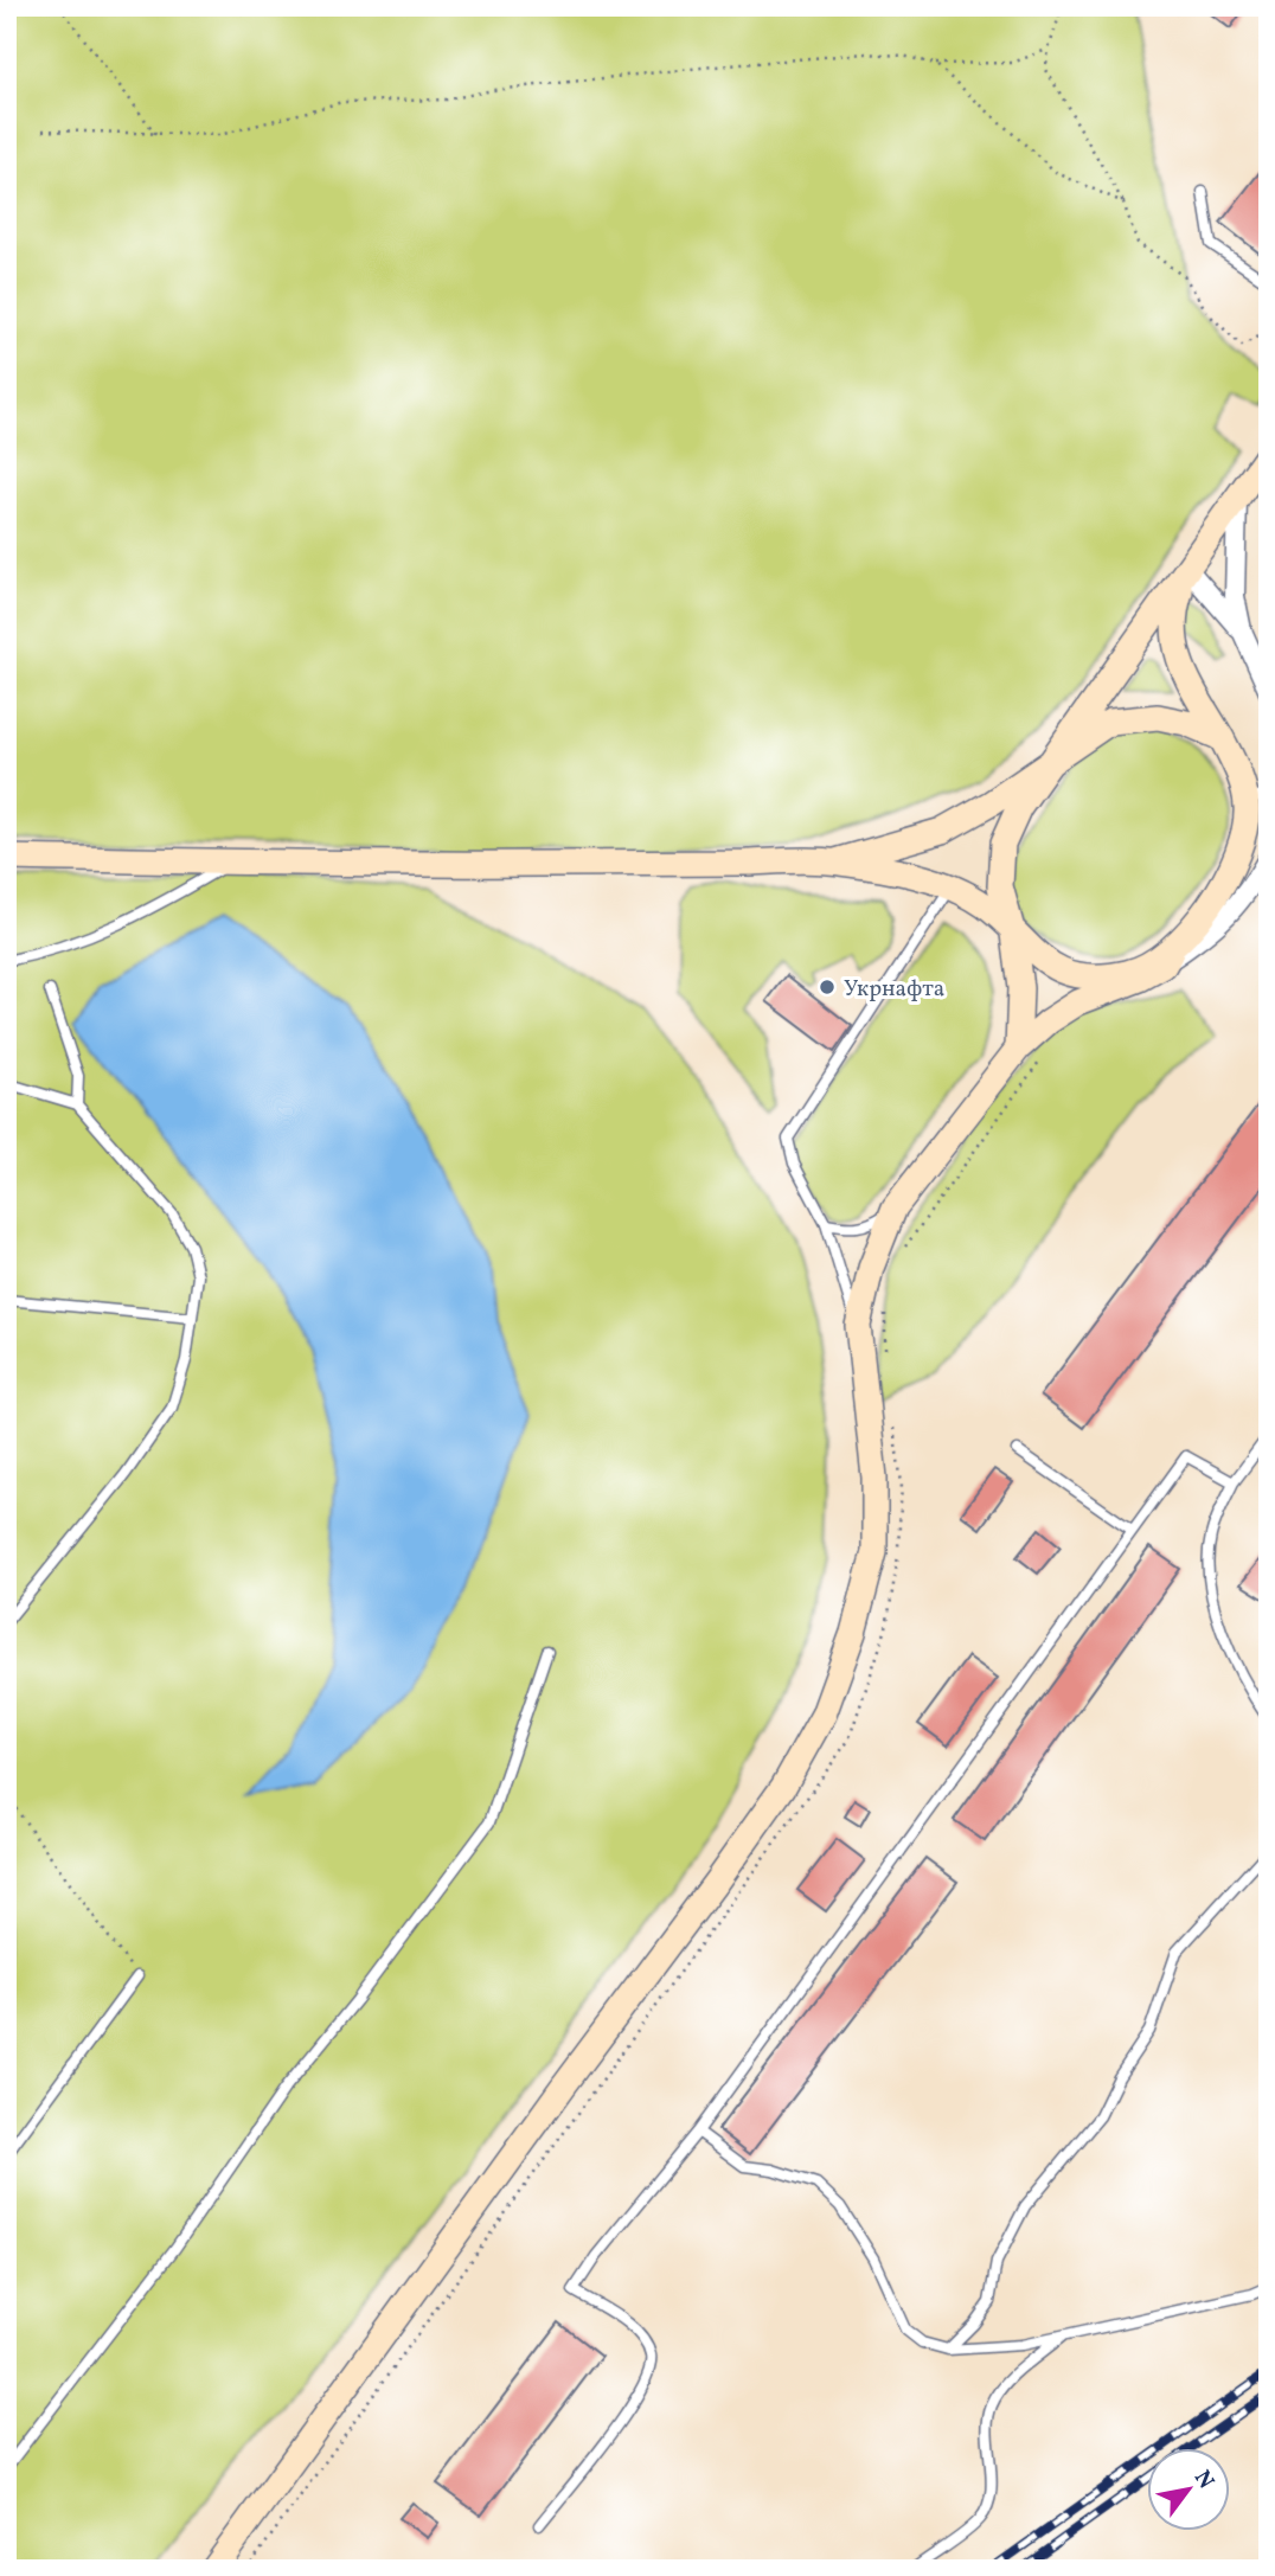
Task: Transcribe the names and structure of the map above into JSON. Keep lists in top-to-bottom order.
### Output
{
  "places": ["Укрнафта"],
  "north": "top right"
}
